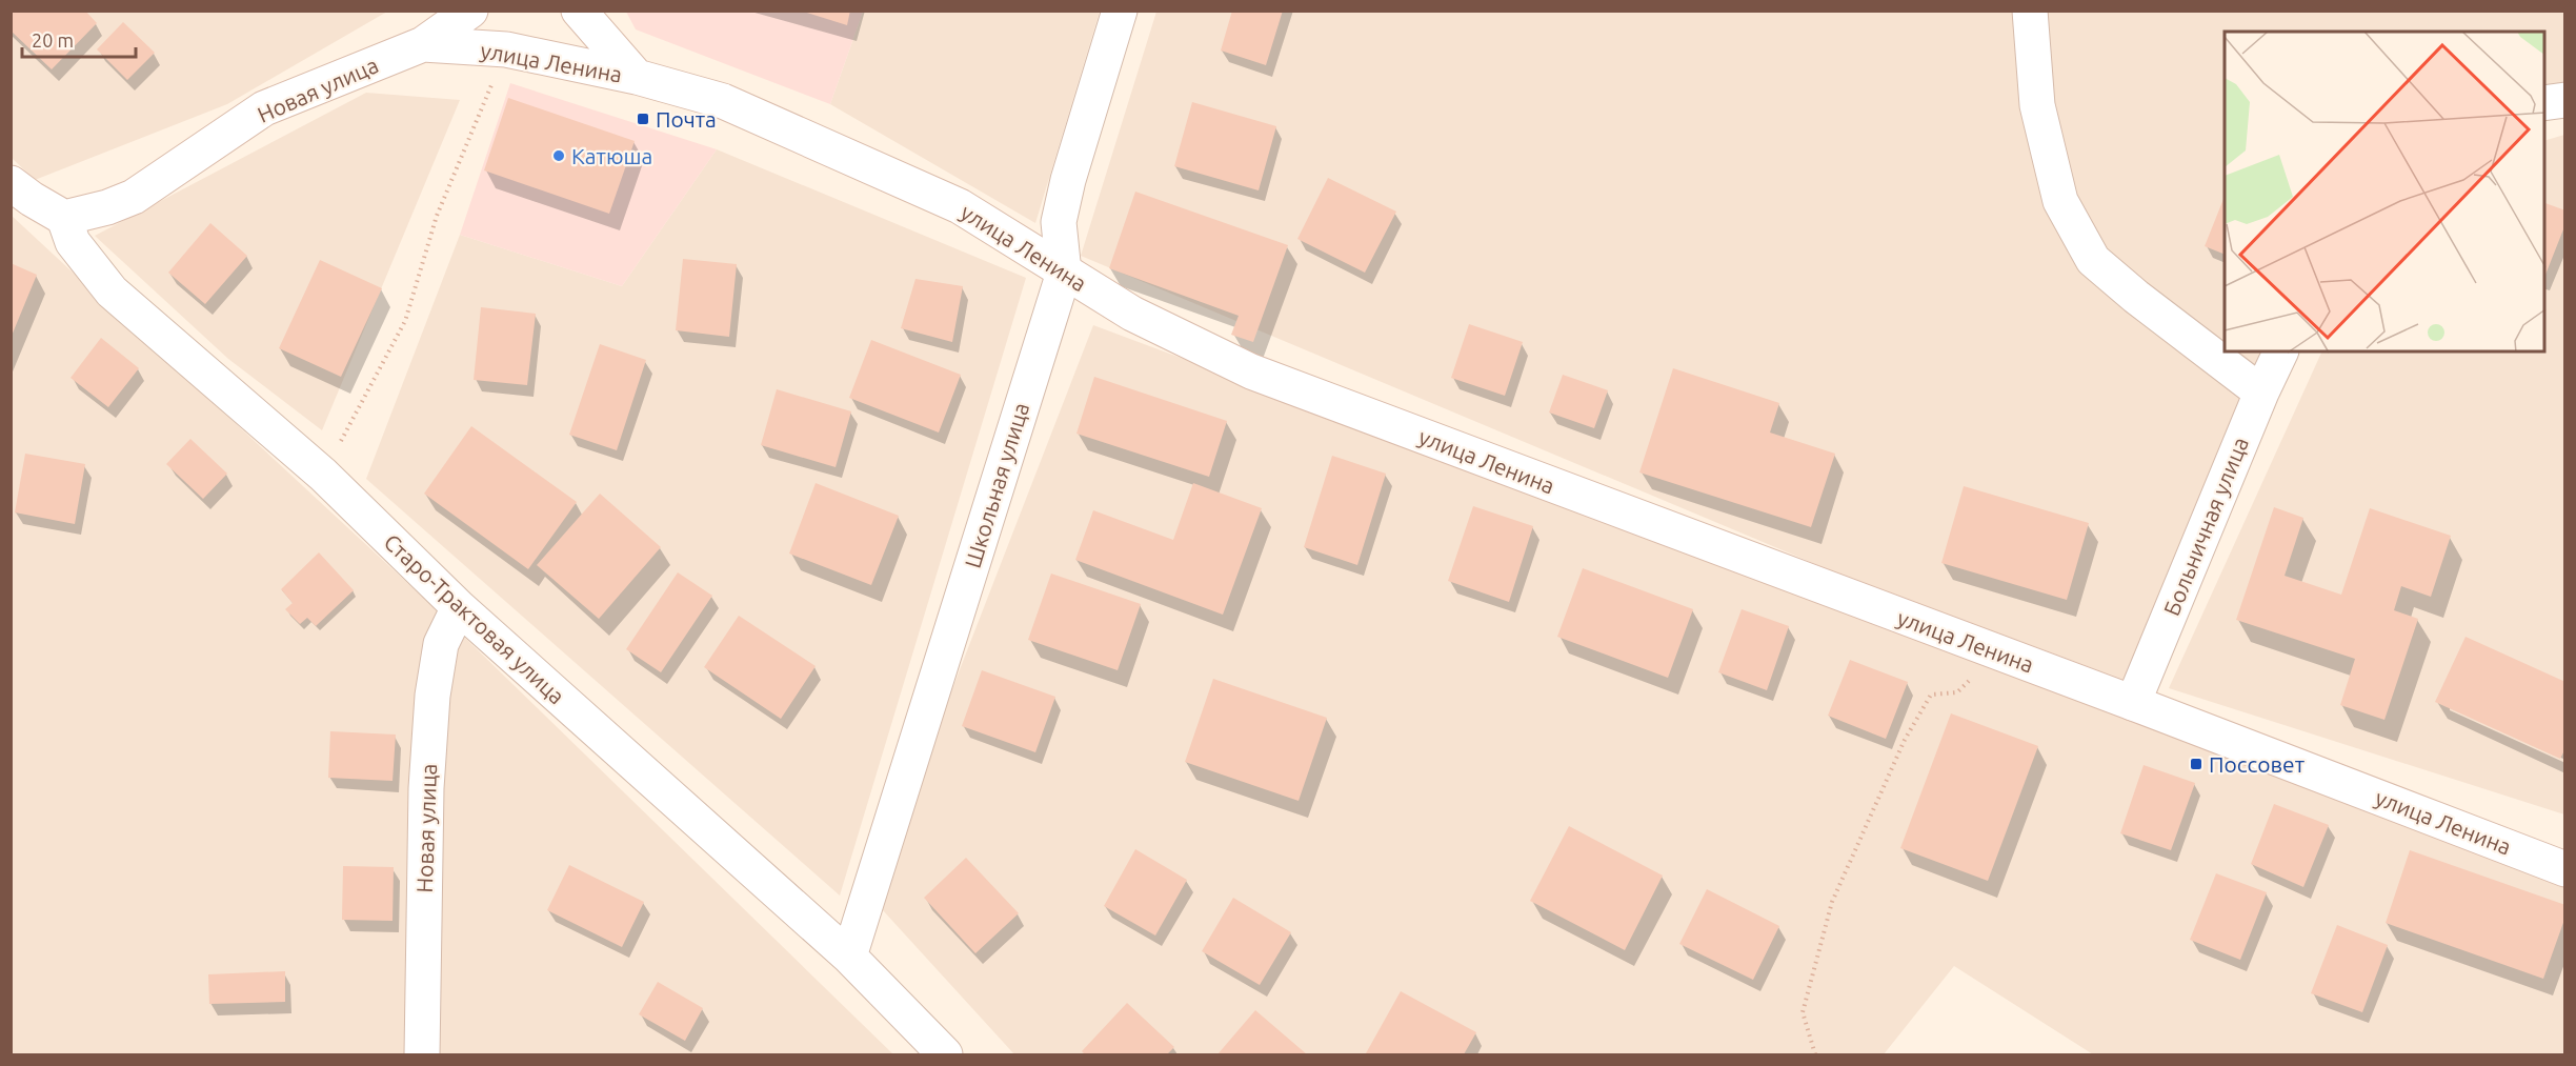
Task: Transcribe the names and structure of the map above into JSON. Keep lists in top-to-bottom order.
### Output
{
  "streets": {
    "street": [
      "улица Ленина",
      "Новая улица",
      "Школьная улица",
      "Больничная улица",
      "Старо-Трактовая улица"
    ]
  },
  "crossings": [
    ["улица Ленина", "Новая улица"],
    ["улица Ленина", "Школьная улица"],
    ["улица Ленина", "Больничная улица"],
    ["Новая улица", "Старо-Трактовая улица"],
    ["Школьная улица", "Старо-Трактовая улица"]
  ],
  "places": {
    "transit": ["Почта", "Поссовет"],
    "other": ["Катюша"]
  },
  "scale_bar": "20 m"
}
